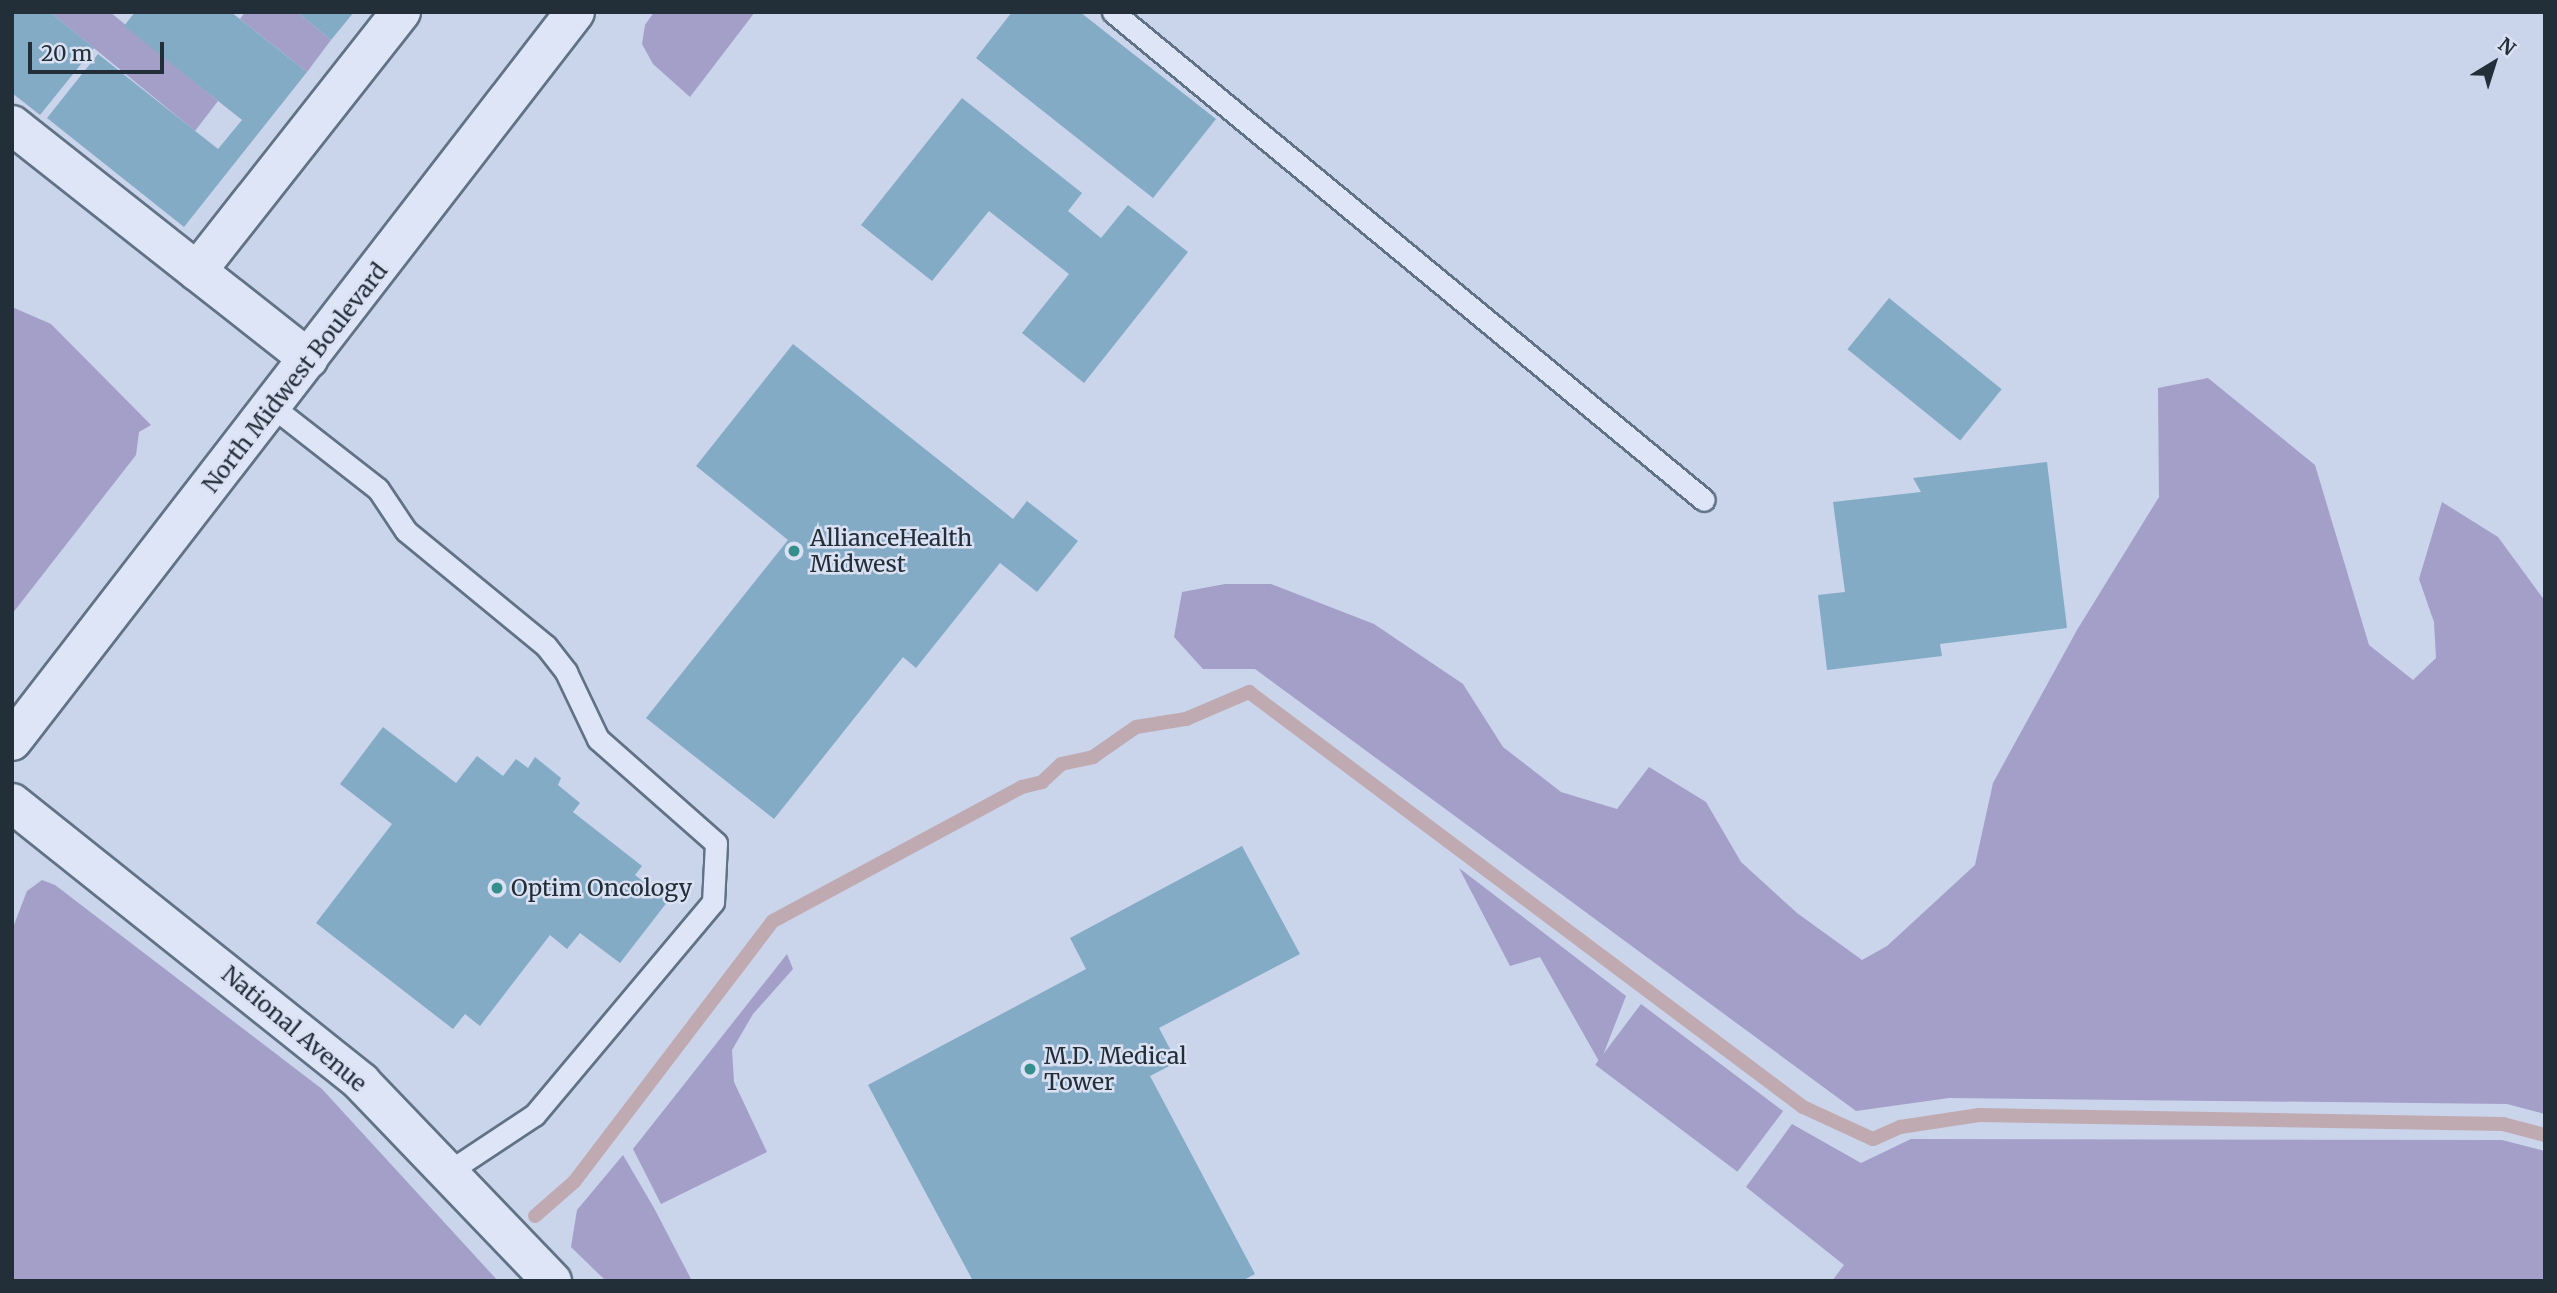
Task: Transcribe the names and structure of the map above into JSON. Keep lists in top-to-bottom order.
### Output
{
  "streets": {
    "street": ["North Midwest Boulevard", "National Avenue"]
  },
  "places": ["AllianceHealth Midwest", "Optim Oncology", "M.D. Medical Tower"],
  "scale_bar": "20 m",
  "north": "top right"
}
